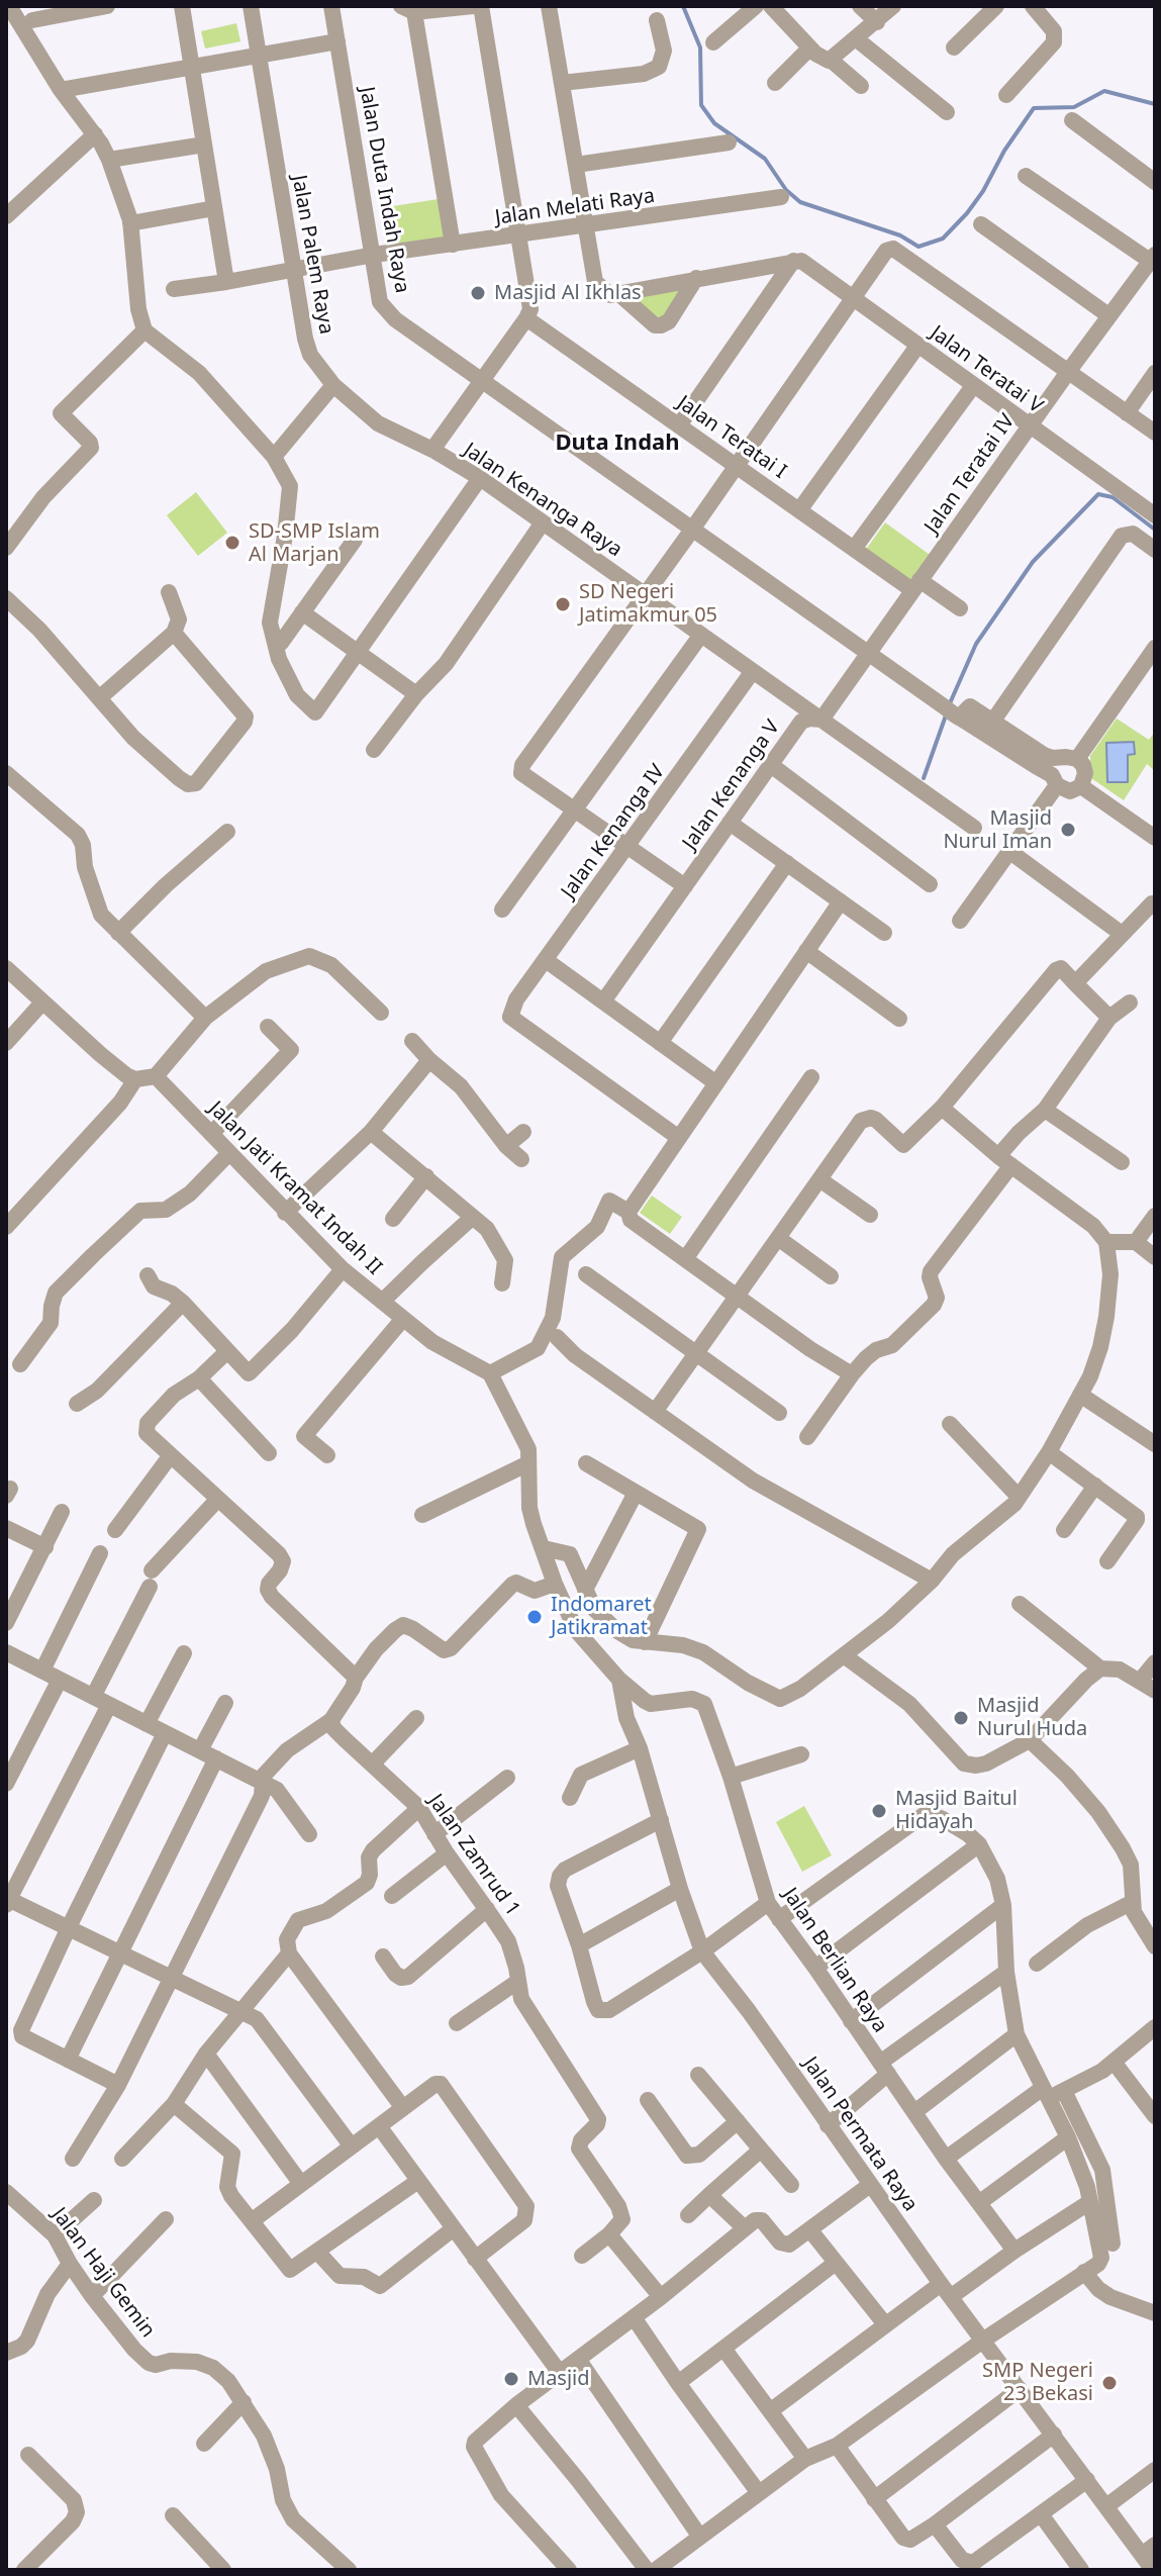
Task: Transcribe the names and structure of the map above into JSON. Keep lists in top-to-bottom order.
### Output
{
  "streets": {
    "street": [
      "Jalan Duta Indah Raya",
      "Jalan Melati Raya",
      "Jalan Palem Raya",
      "Jalan Teratai V",
      "Jalan Teratai I",
      "Jalan Teratai IV",
      "Jalan Kenanga Raya",
      "Jalan Kenanga V",
      "Jalan Kenanga IV",
      "Jalan Jati Kramat Indah II",
      "Jalan Zamrud 1",
      "Jalan Berlian Raya",
      "Jalan Permata Raya",
      "Jalan Haji Gemin"
    ]
  },
  "crossings": [
    ["Jalan Duta Indah Raya", "Jalan Melati Raya"],
    ["Jalan Duta Indah Raya", "Jalan Teratai IV"],
    ["Jalan Duta Indah Raya", "Jalan Kenanga Raya"],
    ["Jalan Melati Raya", "Jalan Palem Raya"],
    ["Jalan Palem Raya", "Jalan Kenanga Raya"],
    ["Jalan Teratai V", "Jalan Teratai IV"],
    ["Jalan Teratai I", "Jalan Teratai IV"],
    ["Jalan Teratai I", "Jalan Kenanga Raya"],
    ["Jalan Teratai IV", "Jalan Kenanga Raya"],
    ["Jalan Teratai IV", "Jalan Kenanga V"],
    ["Jalan Kenanga Raya", "Jalan Kenanga V"],
    ["Jalan Kenanga Raya", "Jalan Kenanga IV"],
    ["Jalan Berlian Raya", "Jalan Permata Raya"]
  ],
  "districts": ["Duta Indah"],
  "places": [
    "Masjid Al Ikhlas",
    "SD-SMP Islam Al Marjan",
    "SD Negeri Jatimakmur 05",
    "Masjid Nurul Iman",
    "Indomaret Jatikramat",
    "Masjid Nurul Huda",
    "Masjid Baitul Hidayah",
    "Masjid",
    "SMP Negeri 23 Bekasi"
  ]
}
